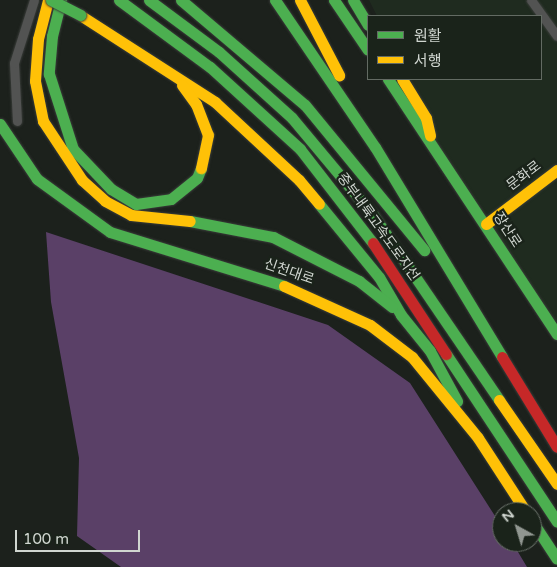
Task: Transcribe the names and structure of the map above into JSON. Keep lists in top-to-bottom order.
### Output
{
  "streets": {
    "main road": [
      "문화로",
      "중부내륙고속도로지선",
      "장산로",
      "신천대로"
    ]
  },
  "crossings": [
    ["문화로", "장산로"]
  ],
  "legend": ["원활", "서행"],
  "scale_bar": "100 m",
  "north": "top left"
}
